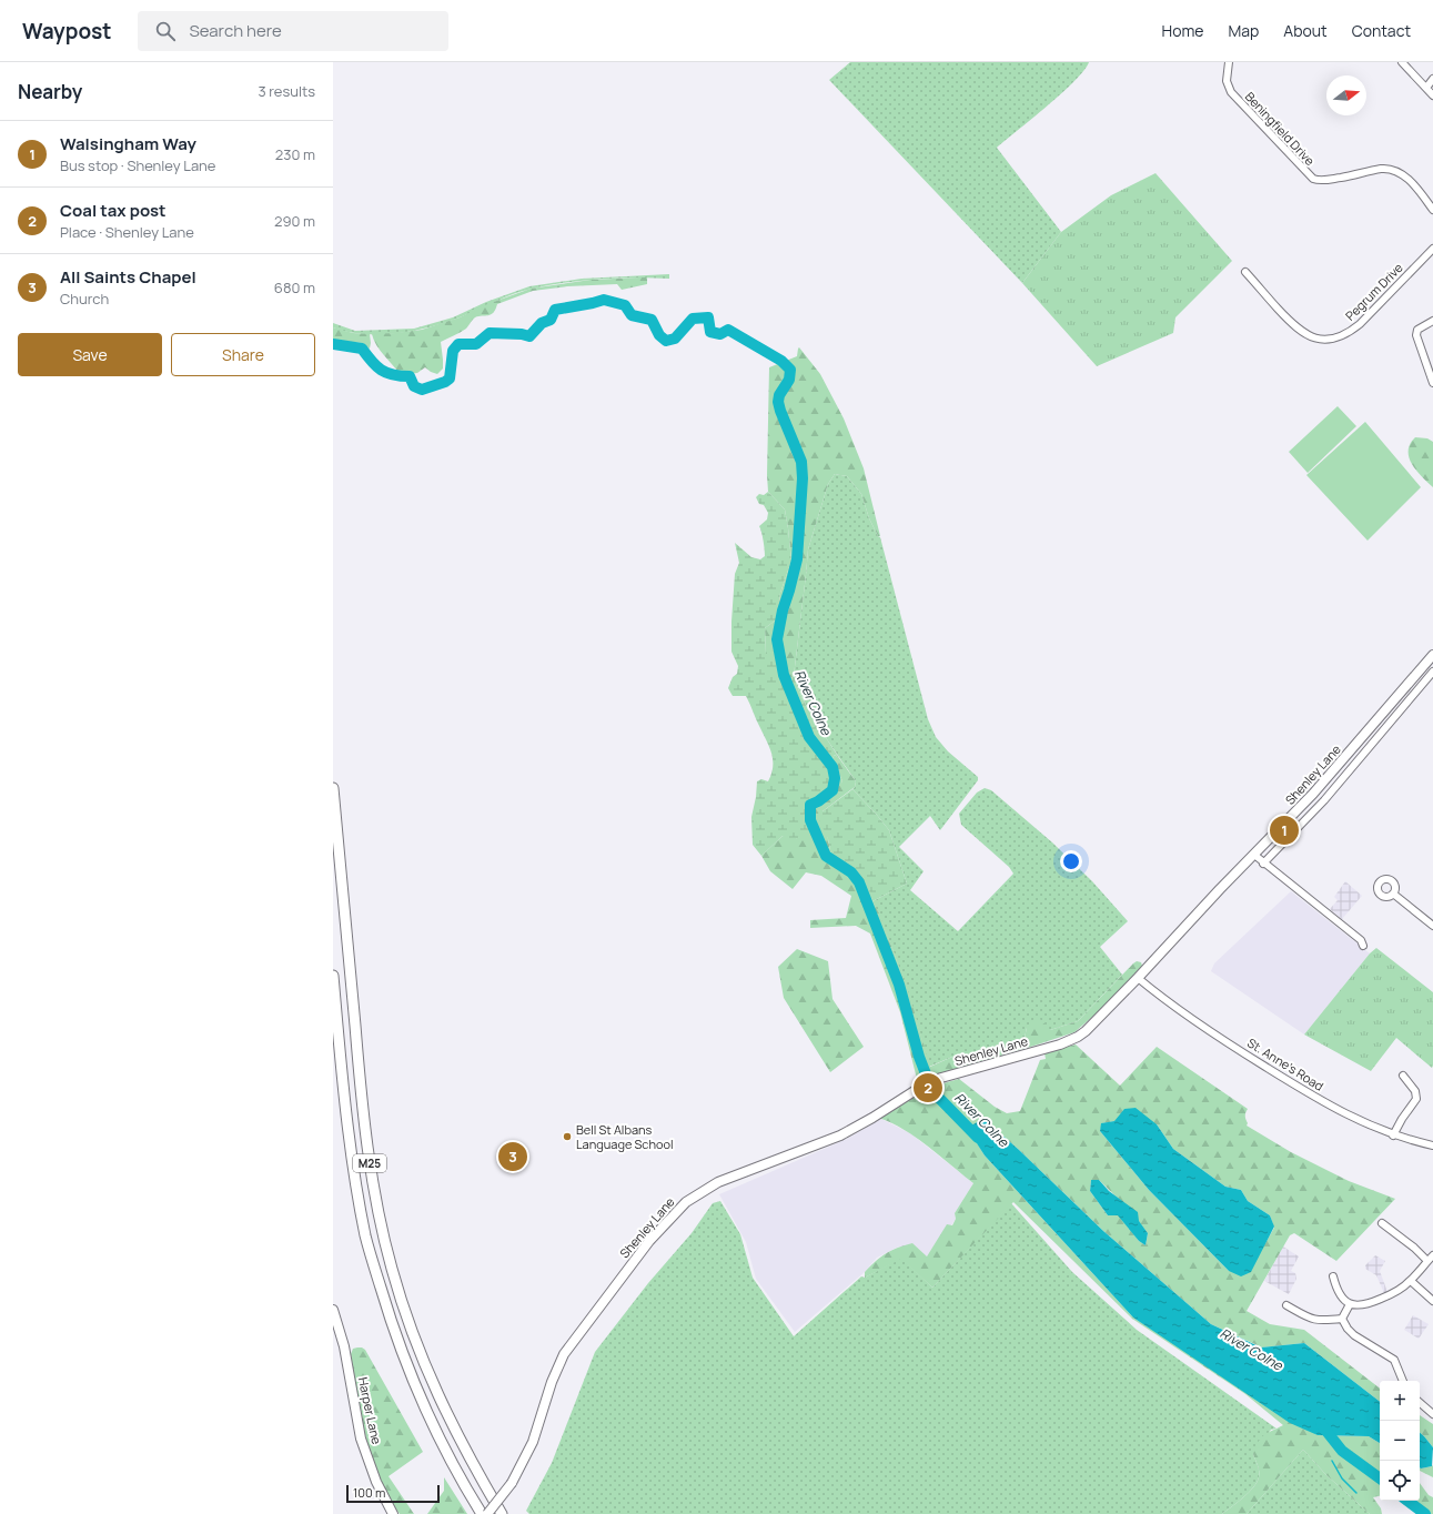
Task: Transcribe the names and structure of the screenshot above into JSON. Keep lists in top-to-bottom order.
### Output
{
  "streets": {
    "highway": ["M25"],
    "main road": ["Shenley Lane", "Harper Lane"],
    "street": ["Beningfield Drive", "Pegrum Drive", "St. Anne's Road"]
  },
  "crossings": [
    ["Shenley Lane", "St. Anne's Road"]
  ],
  "water": ["River Colne"],
  "places": ["Bell St Albans Language School"],
  "scale_bar": "100 m",
  "north": "right",
  "page": {
    "header": "Waypost",
    "search": "Search here",
    "nav": [
      "Home",
      "Map",
      "About",
      "Contact"
    ],
    "heading": ["Nearby", "3 results"],
    "list": [
      {
        "mark": "1",
        "name": "Walsingham Way",
        "note": "Bus stop · Shenley Lane",
        "value": "230 m"
      },
      {
        "mark": "2",
        "name": "Coal tax post",
        "note": "Place · Shenley Lane",
        "value": "290 m"
      },
      {
        "mark": "3",
        "name": "All Saints Chapel",
        "note": "Church",
        "value": "680 m"
      }
    ],
    "buttons": ["Save", "Share"],
    "pins": ["1", "2", "3"],
    "map_buttons": ["+", "−"],
    "scale": "100 m"
  }
}
